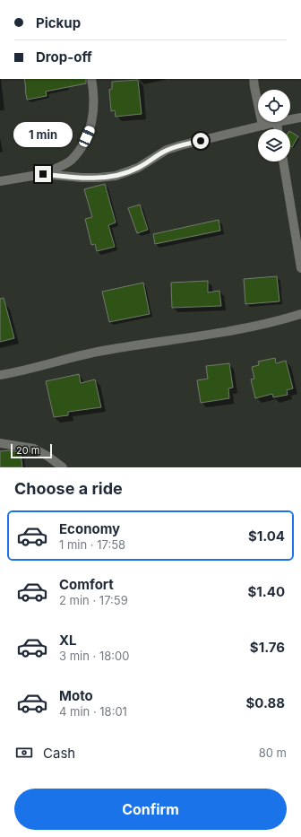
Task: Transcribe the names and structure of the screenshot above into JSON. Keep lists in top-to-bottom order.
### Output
{
  "scale_bar": "20 m",
  "page": {
    "banner": ["Pickup", "Drop-off"],
    "bubble": "1 min",
    "scale": "20 m",
    "heading": "Choose a ride",
    "list": [
      {
        "name": "Economy",
        "note": "1 min · 17:58",
        "value": "$1.04"
      },
      {
        "name": "Comfort",
        "note": "2 min · 17:59",
        "value": "$1.40"
      },
      {
        "name": "XL",
        "note": "3 min · 18:00",
        "value": "$1.76"
      },
      {
        "name": "Moto",
        "note": "4 min · 18:01",
        "value": "$0.88"
      }
    ],
    "pay": ["Cash", "80 m"],
    "buttons": "Confirm"
  }
}
